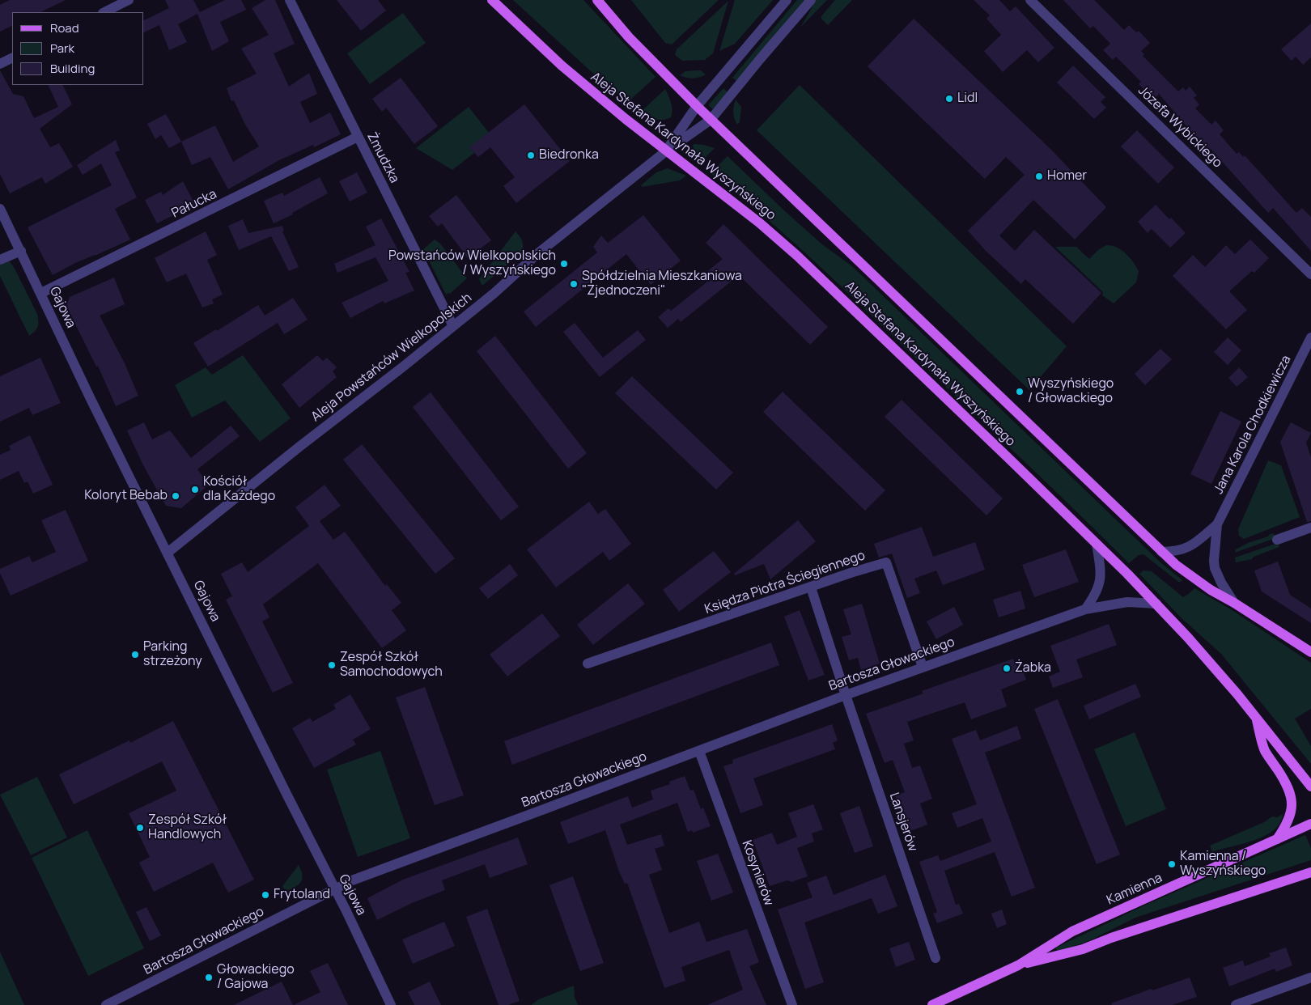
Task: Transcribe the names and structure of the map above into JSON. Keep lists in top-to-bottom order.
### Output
{
  "streets": {
    "main road": ["Aleja Stefana Kardynała Wyszyńskiego", "Kamienna"],
    "street": [
      "Józefa Wybickiego",
      "Żmudzka",
      "Pałucka",
      "Gajowa",
      "Aleja Powstańców Wielkopolskich",
      "Jana Karola Chodkiewicza",
      "Księdza Piotra Ściegiennego",
      "Bartosza Głowackiego",
      "Lansjerów",
      "Kosynierów"
    ]
  },
  "crossings": [
    ["Aleja Stefana Kardynała Wyszyńskiego", "Aleja Powstańców Wielkopolskich"],
    ["Aleja Stefana Kardynała Wyszyńskiego", "Jana Karola Chodkiewicza"],
    ["Aleja Stefana Kardynała Wyszyńskiego", "Bartosza Głowackiego"],
    ["Żmudzka", "Pałucka"],
    ["Żmudzka", "Aleja Powstańców Wielkopolskich"],
    ["Pałucka", "Gajowa"],
    ["Gajowa", "Aleja Powstańców Wielkopolskich"],
    ["Gajowa", "Bartosza Głowackiego"],
    ["Księdza Piotra Ściegiennego", "Bartosza Głowackiego"],
    ["Księdza Piotra Ściegiennego", "Lansjerów"],
    ["Bartosza Głowackiego", "Lansjerów"],
    ["Bartosza Głowackiego", "Kosynierów"]
  ],
  "places": [
    "Lidl",
    "Biedronka",
    "Homer",
    "Powstańców Wielkopolskich / Wyszyńskiego",
    "Spółdzielnia Mieszkaniowa \"Zjednoczeni\"",
    "Wyszyńskiego / Głowackiego",
    "Kościół dla Każdego",
    "Koloryt Bebab",
    "Parking strzeżony",
    "Zespół Szkół Samochodowych",
    "Żabka",
    "Zespół Szkół Handlowych",
    "Kamienna / Wyszyńskiego",
    "Frytoland",
    "Głowackiego / Gajowa"
  ],
  "legend": ["Road", "Park", "Building"]
}
